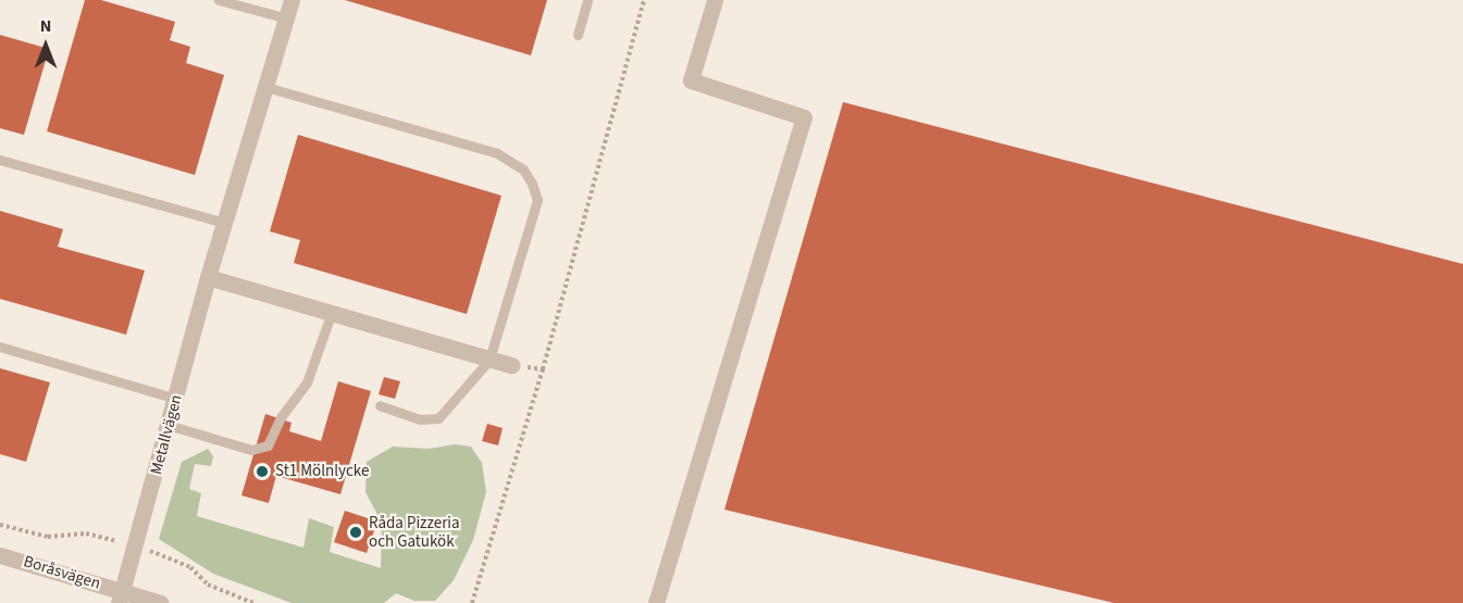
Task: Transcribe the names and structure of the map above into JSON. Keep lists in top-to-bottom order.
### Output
{
  "streets": {
    "street": ["Metallvägen", "Boråsvägen"]
  },
  "crossings": [
    ["Metallvägen", "Boråsvägen"]
  ],
  "places": ["St1 Mölnlycke", "Råda Pizzeria och Gatukök"],
  "north": "top"
}
